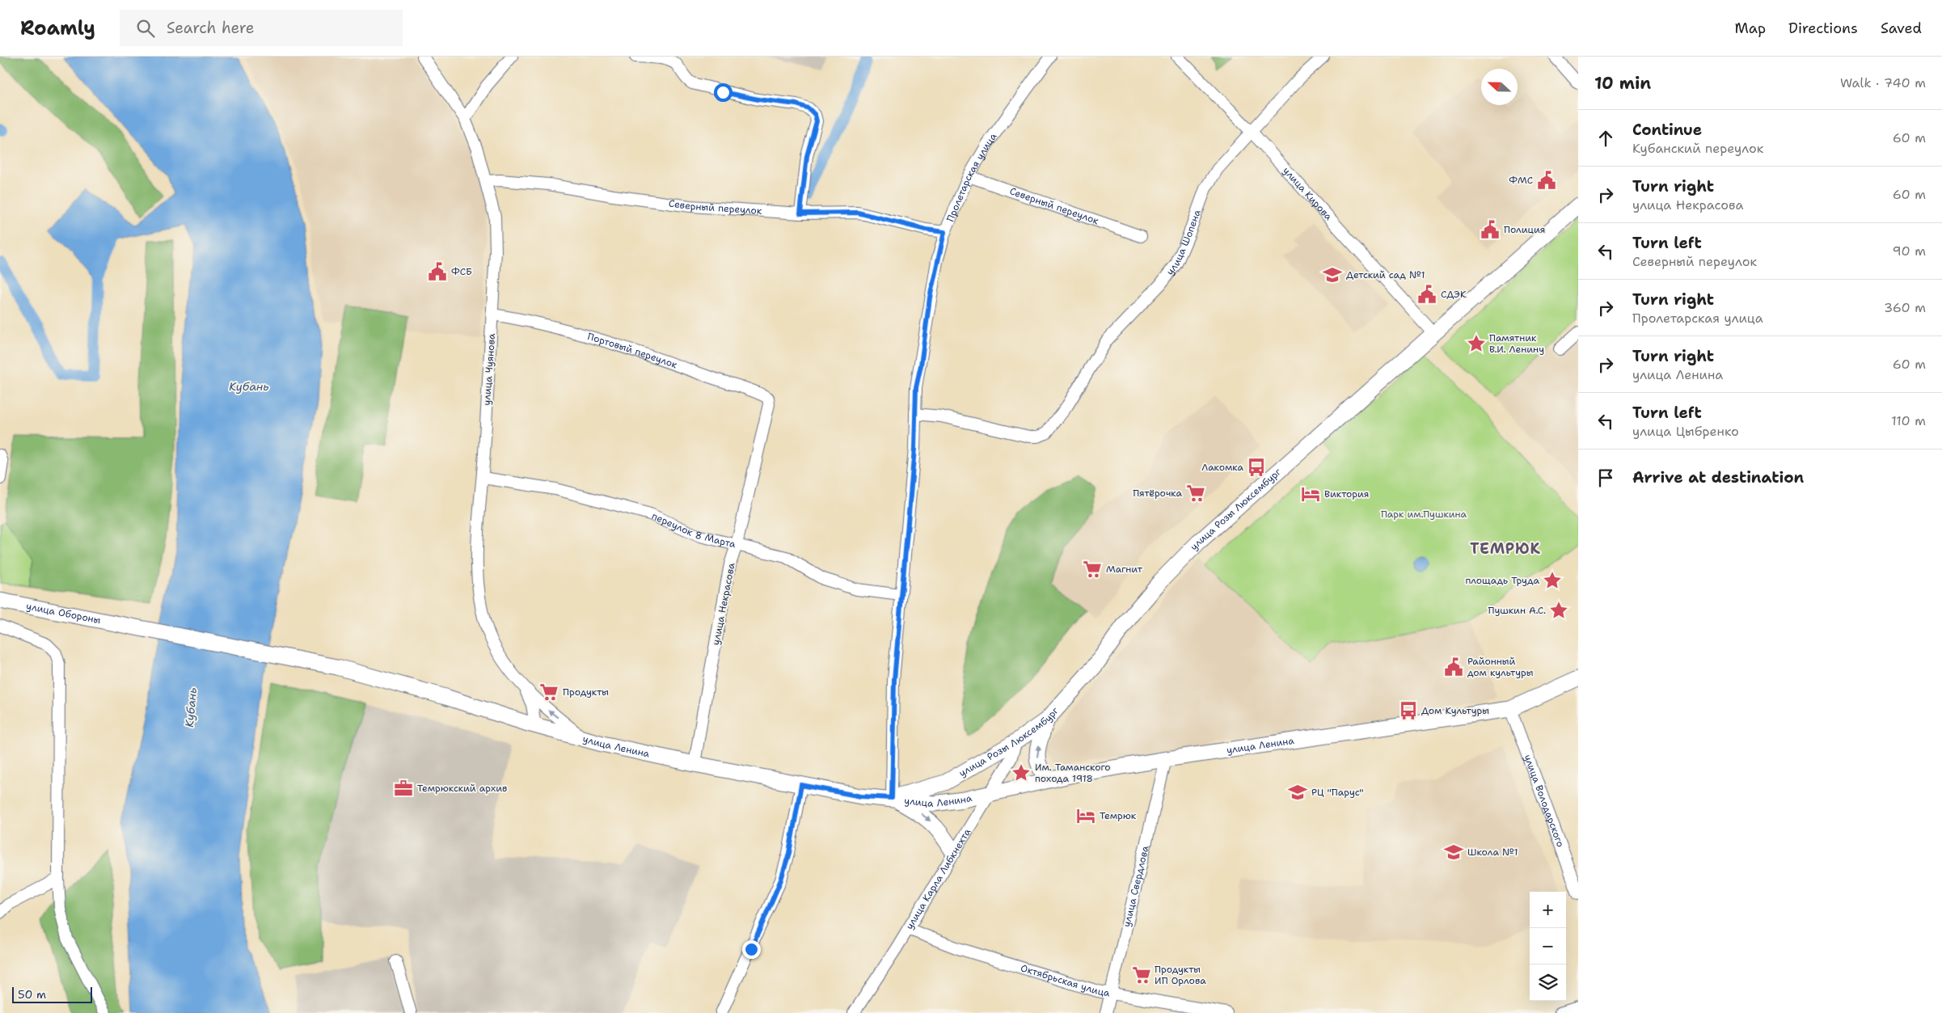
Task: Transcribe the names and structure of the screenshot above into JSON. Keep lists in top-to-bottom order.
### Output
{
  "streets": {
    "main road": ["улица Розы Люксембург", "улица Обороны", "улица Ленина"],
    "street": [
      "Пролетарская улица",
      "улица Кирова",
      "Северный переулок",
      "улица Шопена",
      "Портовый переулок",
      "улица Чуянова",
      "переулок 8 Марта",
      "улица Некрасова",
      "улица Володарского",
      "улица Карла Либкнехта",
      "улица Свердлова",
      "Октябрьская улица"
    ]
  },
  "crossings": [
    ["Пролетарская улица", "Северный переулок"],
    ["Пролетарская улица", "улица Шопена"],
    ["Пролетарская улица", "улица Розы Люксембург"],
    ["Пролетарская улица", "переулок 8 Марта"],
    ["Пролетарская улица", "улица Ленина"],
    ["улица Кирова", "улица Шопена"],
    ["улица Кирова", "улица Розы Люксембург"],
    ["Северный переулок", "улица Чуянова"],
    ["Портовый переулок", "улица Чуянова"],
    ["Портовый переулок", "улица Некрасова"],
    ["улица Чуянова", "переулок 8 Марта"],
    ["улица Чуянова", "улица Ленина"],
    ["улица Розы Люксембург", "улица Ленина"],
    ["улица Розы Люксембург", "улица Карла Либкнехта"],
    ["переулок 8 Марта", "улица Некрасова"],
    ["улица Некрасова", "улица Ленина"],
    ["улица Обороны", "улица Ленина"],
    ["улица Ленина", "улица Володарского"],
    ["улица Ленина", "улица Карла Либкнехта"],
    ["улица Ленина", "улица Свердлова"],
    ["улица Карла Либкнехта", "Октябрьская улица"],
    ["улица Свердлова", "Октябрьская улица"]
  ],
  "districts": ["ТЕМРЮК"],
  "water": ["Кубань"],
  "parks": ["Парк им.Пушкина"],
  "places": {
    "public building": [
      "ФМС",
      "Полиция",
      "ФСБ",
      "СДЭК",
      "Районный дом культуры"
    ],
    "school or university": ["Детский сад №1", "РЦ \"Парус\"", "Школа №1"],
    "place": [
      "Памятник В.И. Ленину",
      "площадь Труда",
      "Пушкин А.С.",
      "Им. Таманского похода 1918"
    ],
    "bus stop": ["Лакомка", "Дом Культуры"],
    "supermarket": [
      "Пятёрочка",
      "Магнит",
      "Продукты",
      "Продукты ИП Орлова"
    ],
    "hotel": ["Виктория", "Темрюк"],
    "office": ["Темрюкский архив"]
  },
  "scale_bar": "50 m",
  "north": "left",
  "page": {
    "header": "Roamly",
    "search": "Search here",
    "nav": ["Map", "Directions", "Saved"],
    "heading": ["10 min", "Walk · 740 m"],
    "list": [
      ["Continue", "Кубанский переулок", "60 m"],
      ["Turn right", "улица Некрасова", "60 m"],
      ["Turn left", "Северный переулок", "90 m"],
      ["Turn right", "Пролетарская улица", "360 m"],
      ["Turn right", "улица Ленина", "60 m"],
      ["Turn left", "улица Цыбренко", "110 m"],
      "Arrive at destination"
    ],
    "map_buttons": ["+", "−"],
    "scale": "50 m"
  }
}
